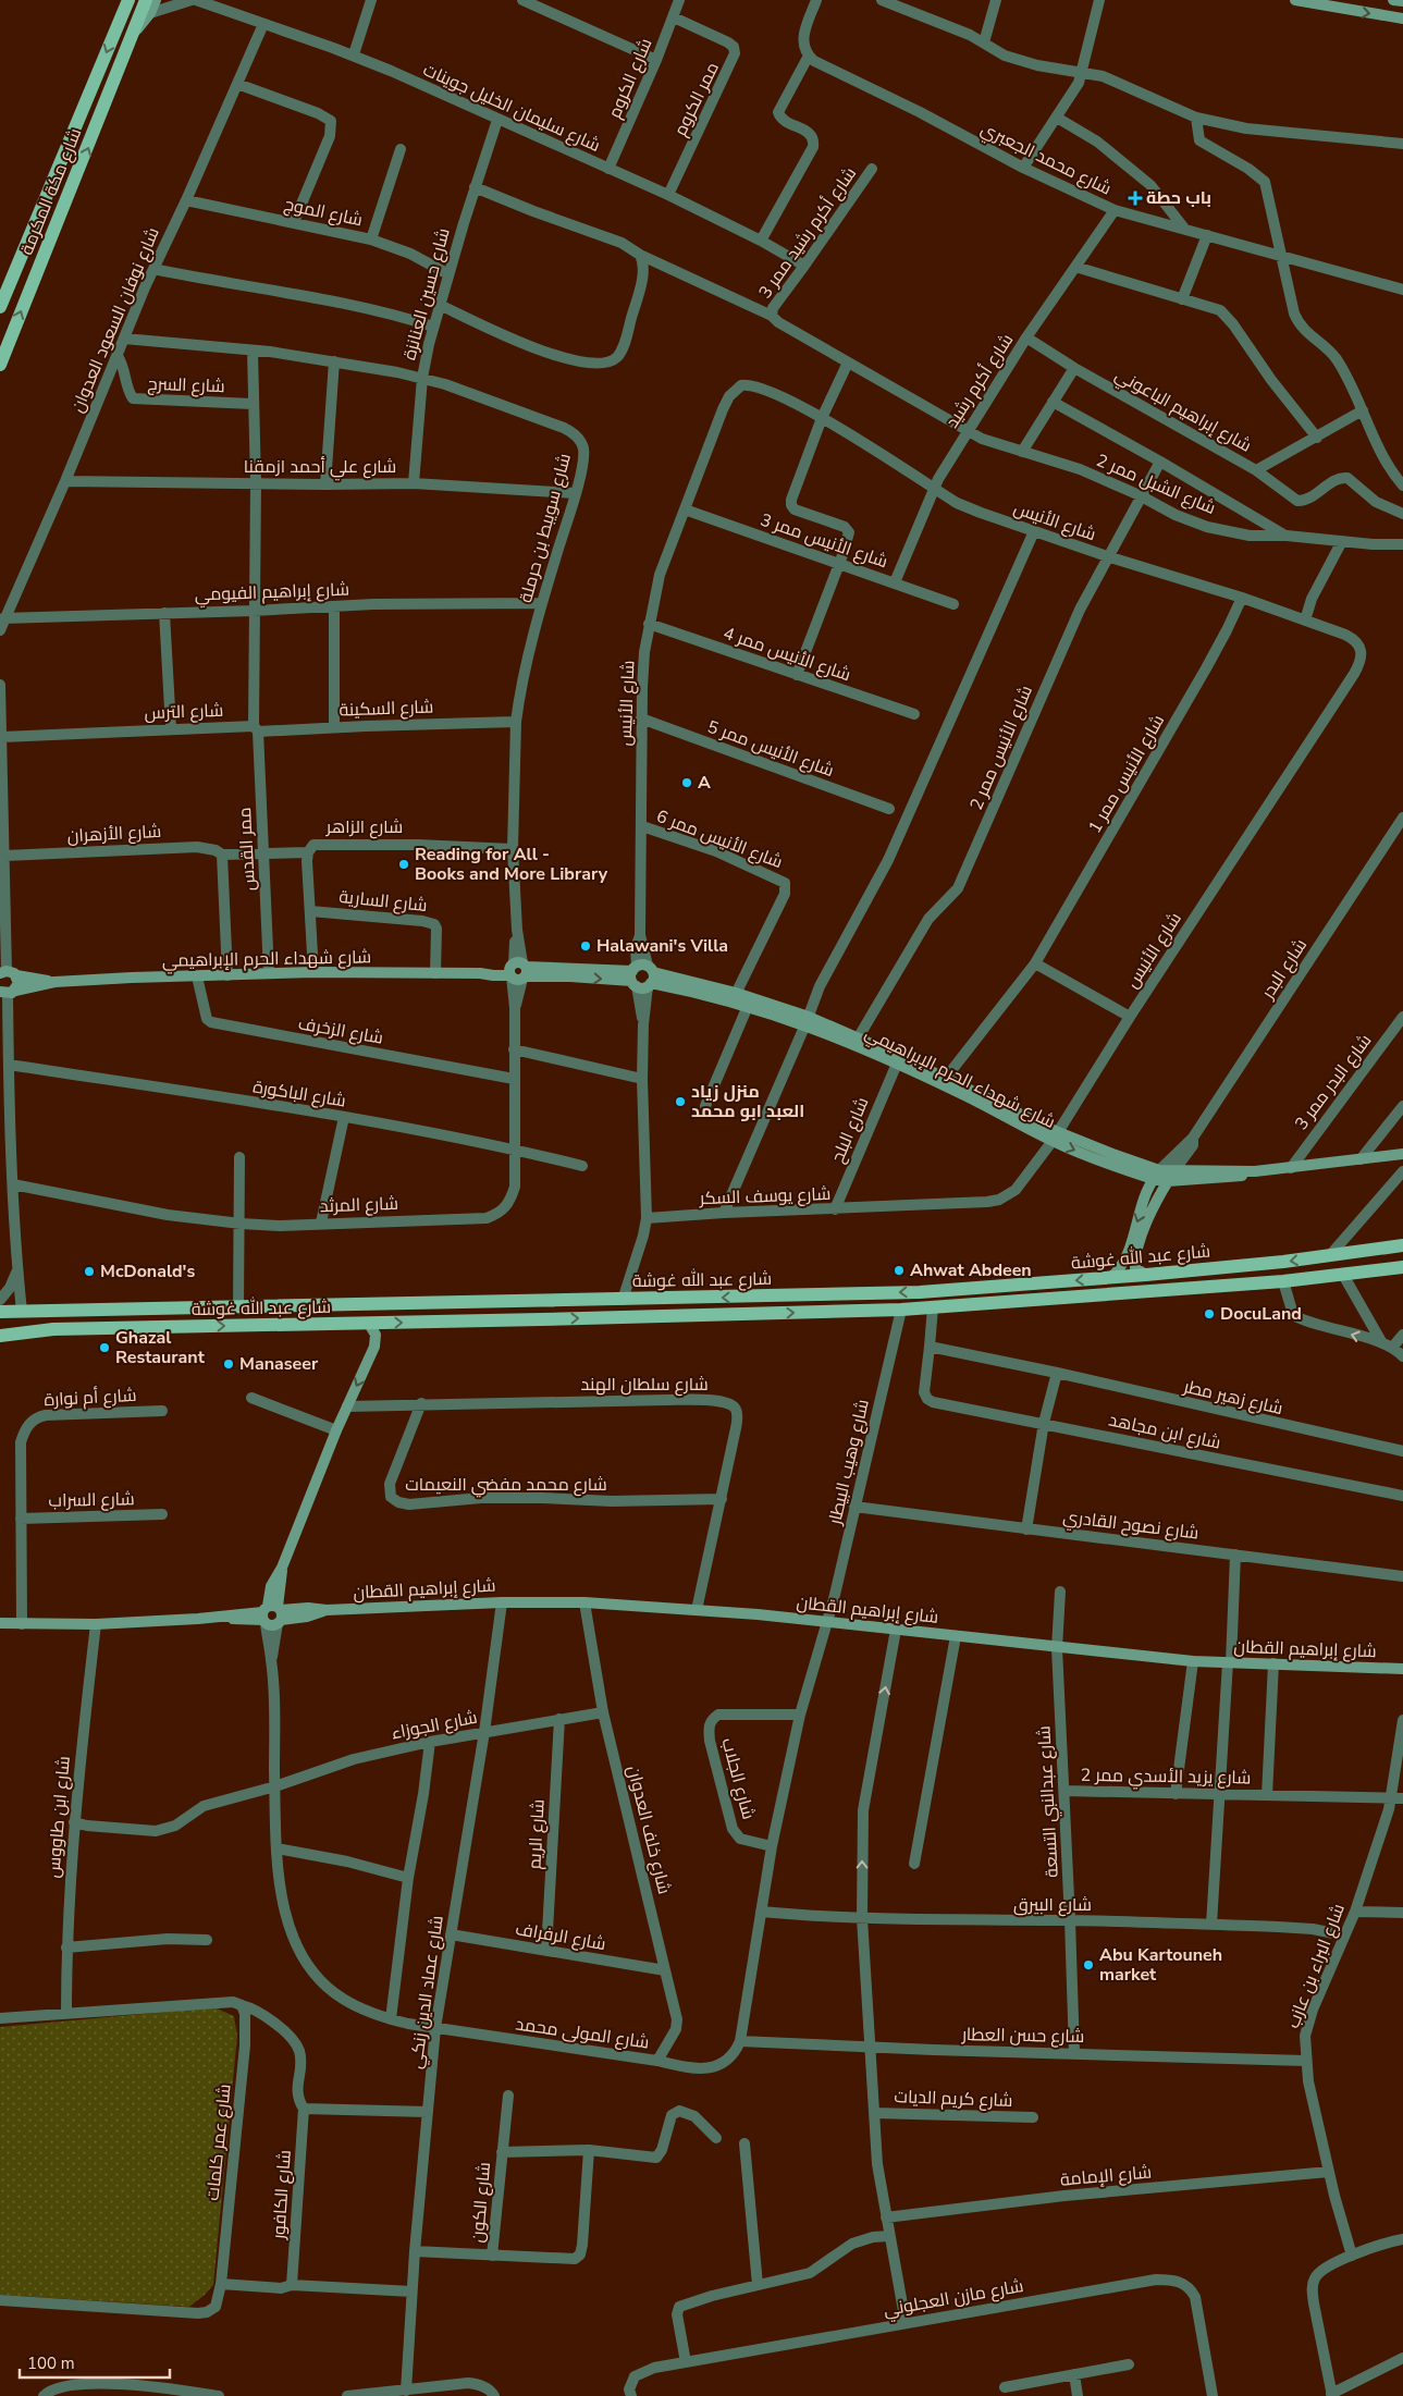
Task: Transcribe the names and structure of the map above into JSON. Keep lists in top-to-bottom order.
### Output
{
  "streets": {
    "main road": ["شارع مكة المكرمة", "شارع عبد الله غوشة"],
    "street": [
      "شارع الكروم",
      "ممر الكروم",
      "شارع سليمان الخليل جوينات",
      "شارع محمد الجعبري",
      "شارع الموج",
      "شارع أكرم رشيد ممر 3",
      "شارع حسين العنانزة",
      "شارع نوفان السعود العدوان",
      "شارع أكرم رشيد",
      "شارع السرج",
      "شارع إبراهيم الباعوني",
      "شارع علي أحمد ازمقنا",
      "شارع الشبل ممر 2",
      "شارع الأنيس",
      "شارع سويبط بن حرملة",
      "شارع الأنيس ممر 3",
      "شارع إبراهيم الفيومي",
      "شارع الأنيس ممر 4",
      "شارع السكينة",
      "شارع الترس",
      "شارع الأنيس ممر 2",
      "شارع الأنيس ممر 5",
      "شارع الأنيس ممر 1",
      "شارع الزاهر",
      "شارع الأزهران",
      "شارع الأنيس ممر 6",
      "ممر القدس",
      "شارع السارية",
      "شارع شهداء الحرم الإبراهيمي",
      "شارع البدر",
      "شارع الزخرف",
      "شارع البدر ممر 3",
      "شارع الباكورة",
      "شارع البلح",
      "شارع يوسف السكر",
      "شارع المرثد",
      "شارع سلطان الهند",
      "شارع أم نوارة",
      "شارع زهير مطر",
      "شارع ابن مجاهد",
      "شارع وهيب البيطار",
      "شارع محمد مفضي النعيمات",
      "شارع السراب",
      "شارع نصوح القادري",
      "شارع إبراهيم القطان",
      "شارع الجوزاء",
      "شارع يزيد الأسدي ممر 2",
      "شارع الجلاب",
      "شارع عبدالنبي التسعة",
      "شارع ابن طاووس",
      "شارع خلف العدوان",
      "شارع الريم",
      "شارع البيرق",
      "شارع الرفراف",
      "شارع البراء بن عازب",
      "شارع عماد الدين زنكي",
      "شارع المولى محمد",
      "شارع حسن العطار",
      "شارع كريم الديات",
      "شارع عمر كلمات",
      "شارع الإمامة",
      "شارع الكافور",
      "شارع الكون",
      "شارع مازن العجلوني"
    ]
  },
  "crossings": [
    ["شارع الكروم", "ممر الكروم"],
    ["شارع الكروم", "شارع سليمان الخليل جوينات"],
    ["ممر الكروم", "شارع سليمان الخليل جوينات"],
    ["شارع سليمان الخليل جوينات", "شارع أكرم رشيد ممر 3"],
    ["شارع سليمان الخليل جوينات", "شارع حسين العنانزة"],
    ["شارع سليمان الخليل جوينات", "شارع نوفان السعود العدوان"],
    ["شارع محمد الجعبري", "شارع أكرم رشيد"],
    ["شارع الموج", "شارع حسين العنانزة"],
    ["شارع الموج", "شارع نوفان السعود العدوان"],
    ["شارع أكرم رشيد ممر 3", "شارع الشبل ممر 2"],
    ["شارع حسين العنانزة", "شارع علي أحمد ازمقنا"],
    ["شارع حسين العنانزة", "شارع الشبل ممر 2"],
    ["شارع حسين العنانزة", "شارع سويبط بن حرملة"],
    ["شارع نوفان السعود العدوان", "شارع السرج"],
    ["شارع نوفان السعود العدوان", "شارع علي أحمد ازمقنا"],
    ["شارع نوفان السعود العدوان", "شارع سويبط بن حرملة"],
    ["شارع نوفان السعود العدوان", "شارع إبراهيم الفيومي"],
    ["شارع أكرم رشيد", "شارع إبراهيم الباعوني"],
    ["شارع أكرم رشيد", "شارع الشبل ممر 2"],
    ["شارع أكرم رشيد", "شارع الأنيس"],
    ["شارع أكرم رشيد", "شارع الأنيس ممر 3"],
    ["شارع علي أحمد ازمقنا", "شارع سويبط بن حرملة"],
    ["شارع الشبل ممر 2", "شارع الأنيس ممر 2"],
    ["شارع الأنيس", "شارع الأنيس ممر 3"],
    ["شارع الأنيس", "شارع الأنيس ممر 4"],
    ["شارع الأنيس", "شارع الأنيس ممر 2"],
    ["شارع الأنيس", "شارع الأنيس ممر 5"],
    ["شارع الأنيس", "شارع الأنيس ممر 1"],
    ["شارع الأنيس", "شارع الأنيس ممر 6"],
    ["شارع الأنيس", "شارع شهداء الحرم الإبراهيمي"],
    ["شارع الأنيس", "شارع يوسف السكر"],
    ["شارع سويبط بن حرملة", "شارع إبراهيم الفيومي"],
    ["شارع سويبط بن حرملة", "شارع السكينة"],
    ["شارع سويبط بن حرملة", "شارع الزاهر"],
    ["شارع سويبط بن حرملة", "شارع شهداء الحرم الإبراهيمي"],
    ["شارع سويبط بن حرملة", "شارع المرثد"],
    ["شارع السكينة", "شارع الترس"],
    ["شارع السكينة", "ممر القدس"],
    ["شارع الترس", "ممر القدس"],
    ["شارع الأنيس ممر 2", "شارع شهداء الحرم الإبراهيمي"],
    ["شارع الأنيس ممر 1", "شارع شهداء الحرم الإبراهيمي"],
    ["شارع الزاهر", "شارع الأزهران"],
    ["شارع الزاهر", "شارع السارية"],
    ["شارع الزاهر", "شارع شهداء الحرم الإبراهيمي"],
    ["شارع الأزهران", "ممر القدس"],
    ["شارع الأنيس ممر 6", "شارع شهداء الحرم الإبراهيمي"],
    ["ممر القدس", "شارع شهداء الحرم الإبراهيمي"],
    ["شارع السارية", "شارع شهداء الحرم الإبراهيمي"],
    ["شارع شهداء الحرم الإبراهيمي", "شارع البدر"],
    ["شارع شهداء الحرم الإبراهيمي", "شارع الزخرف"],
    ["شارع شهداء الحرم الإبراهيمي", "شارع البدر ممر 3"],
    ["شارع شهداء الحرم الإبراهيمي", "شارع البلح"],
    ["شارع شهداء الحرم الإبراهيمي", "شارع يوسف السكر"],
    ["شارع شهداء الحرم الإبراهيمي", "شارع المرثد"],
    ["شارع الزخرف", "شارع المرثد"],
    ["شارع الباكورة", "شارع المرثد"],
    ["شارع البلح", "شارع يوسف السكر"],
    ["شارع عبد الله غوشة", "شارع وهيب البيطار"],
    ["شارع سلطان الهند", "شارع محمد مفضي النعيمات"],
    ["شارع سلطان الهند", "شارع إبراهيم القطان"],
    ["شارع أم نوارة", "شارع السراب"],
    ["شارع أم نوارة", "شارع إبراهيم القطان"],
    ["شارع زهير مطر", "شارع ابن مجاهد"],
    ["شارع وهيب البيطار", "شارع نصوح القادري"],
    ["شارع وهيب البيطار", "شارع إبراهيم القطان"],
    ["شارع وهيب البيطار", "شارع المولى محمد"],
    ["شارع إبراهيم القطان", "شارع عبدالنبي التسعة"],
    ["شارع إبراهيم القطان", "شارع ابن طاووس"],
    ["شارع إبراهيم القطان", "شارع خلف العدوان"],
    ["شارع إبراهيم القطان", "شارع عماد الدين زنكي"],
    ["شارع إبراهيم القطان", "شارع المولى محمد"],
    ["شارع الجوزاء", "شارع ابن طاووس"],
    ["شارع الجوزاء", "شارع خلف العدوان"],
    ["شارع الجوزاء", "شارع الريم"],
    ["شارع الجوزاء", "شارع عماد الدين زنكي"],
    ["شارع الجوزاء", "شارع المولى محمد"],
    ["شارع يزيد الأسدي ممر 2", "شارع عبدالنبي التسعة"],
    ["شارع يزيد الأسدي ممر 2", "شارع البراء بن عازب"],
    ["شارع الجلاب", "شارع المولى محمد"],
    ["شارع عبدالنبي التسعة", "شارع البيرق"],
    ["شارع عبدالنبي التسعة", "شارع حسن العطار"],
    ["شارع خلف العدوان", "شارع الرفراف"],
    ["شارع خلف العدوان", "شارع المولى محمد"],
    ["شارع الريم", "شارع الرفراف"],
    ["شارع البيرق", "شارع البراء بن عازب"],
    ["شارع البيرق", "شارع المولى محمد"],
    ["شارع الرفراف", "شارع عماد الدين زنكي"],
    ["شارع البراء بن عازب", "شارع حسن العطار"],
    ["شارع البراء بن عازب", "شارع الإمامة"],
    ["شارع عماد الدين زنكي", "شارع المولى محمد"],
    ["شارع عماد الدين زنكي", "شارع الكون"],
    ["شارع المولى محمد", "شارع حسن العطار"],
    ["شارع عمر كلمات", "شارع الكافور"]
  ],
  "places": {
    "health": ["باب حطة"],
    "other": [
      "A",
      "Reading for All - Books and More Library",
      "Halawani's Villa",
      "منزل زياد العبد ابو محمد",
      "Ahwat Abdeen",
      "McDonald's",
      "DocuLand",
      "Ghazal Restaurant",
      "Manaseer",
      "Abu Kartouneh market"
    ]
  },
  "scale_bar": "100 m"
}
